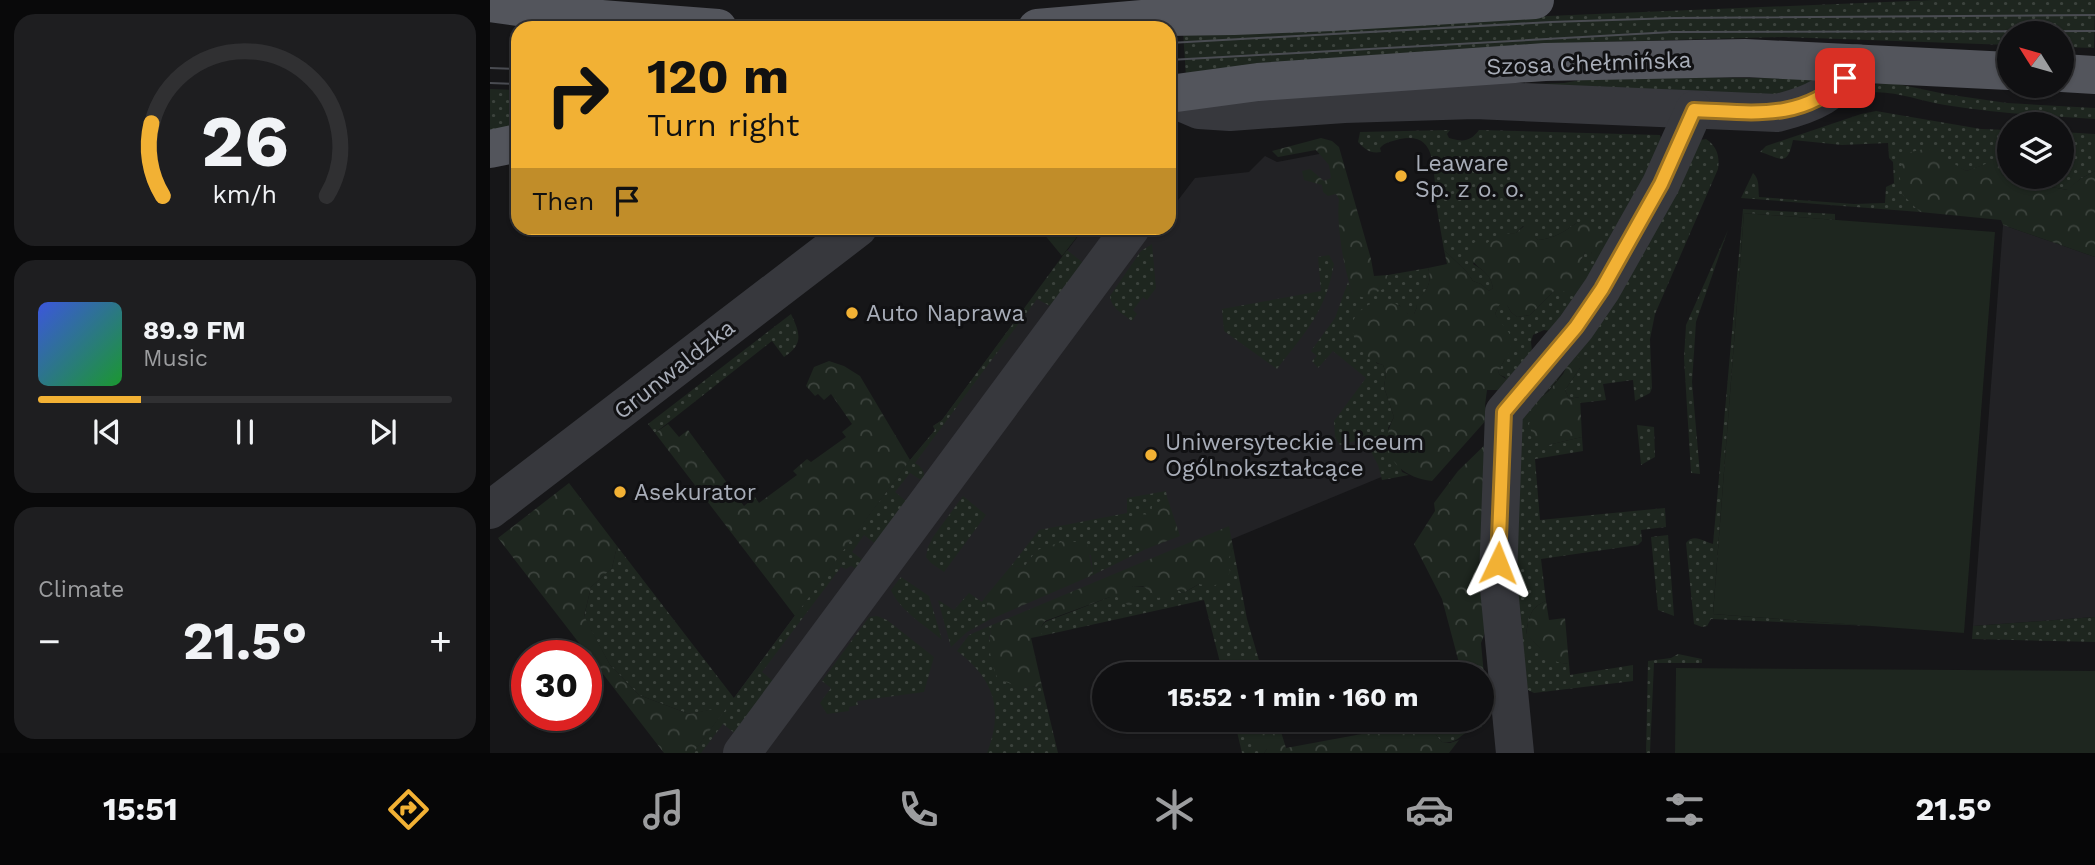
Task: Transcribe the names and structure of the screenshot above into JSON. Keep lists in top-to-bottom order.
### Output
{
  "streets": {
    "main road": ["Szosa Chełmińska"],
    "street": ["Grunwaldzka"]
  },
  "places": [
    "Leaware Sp. z o. o.",
    "Auto Naprawa",
    "Uniwersyteckie Liceum Ogólnokształcące",
    "Asekurator"
  ],
  "north": "top left",
  "page": {
    "turn": ["120 m", "Turn right"],
    "then": "Then",
    "song": ["89.9 FM", "Music"],
    "tile": "Climate",
    "heat": ["−", "21.5°", "+"],
    "limit": "30",
    "trip": "15:52 · 1 min · 160 m",
    "tabs": ["15:51", "21.5°"],
    "gauge": ["26", "km/h"]
  }
}
